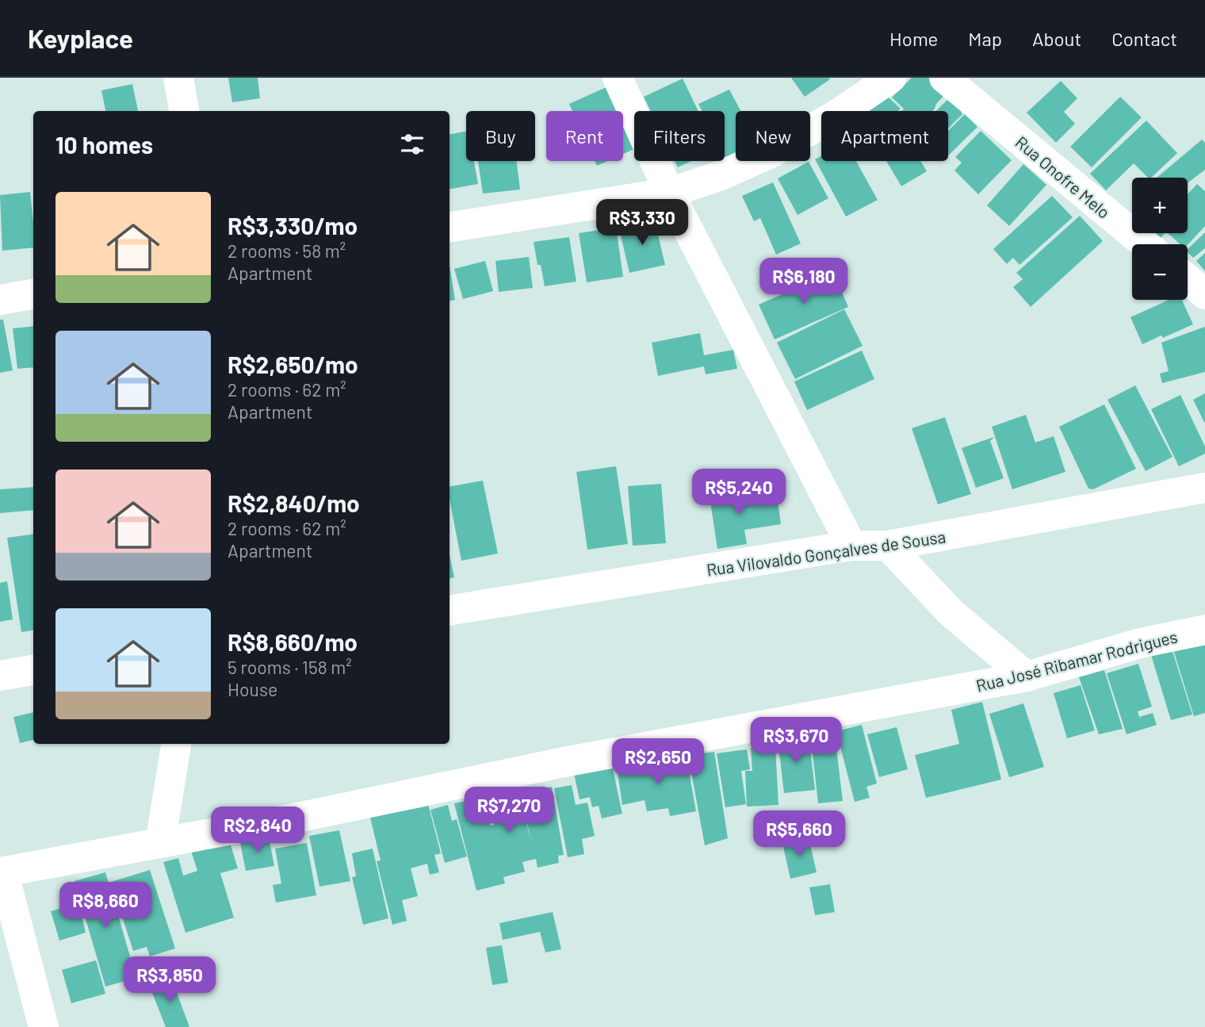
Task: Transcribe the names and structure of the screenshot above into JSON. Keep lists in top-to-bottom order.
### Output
{
  "streets": {
    "street": ["Rua Onofre Melo", "Rua Vilovaldo Gonçalves de Sousa", "Rua José Ribamar Rodrigues"]
  },
  "page": {
    "header": "Keyplace",
    "nav": [
      "Home",
      "Map",
      "About",
      "Contact"
    ],
    "chip": [
      "Buy",
      "Rent",
      "Filters",
      "New",
      "Apartment"
    ],
    "heading": "10 homes",
    "map_buttons": ["+", "−"],
    "list": [
      {
        "name": "R$3,330/mo",
        "note": "2 rooms · 58 m² · Apartment"
      },
      {
        "name": "R$2,650/mo",
        "note": "2 rooms · 62 m² · Apartment"
      },
      {
        "name": "R$2,840/mo",
        "note": "2 rooms · 62 m² · Apartment"
      },
      {
        "name": "R$8,660/mo",
        "note": "5 rooms · 158 m² · House"
      }
    ],
    "price": [
      "R$3,330",
      "R$6,180",
      "R$5,240",
      "R$3,670",
      "R$2,650",
      "R$7,270",
      "R$2,840",
      "R$5,660",
      "R$8,660",
      "R$3,850"
    ]
  }
}
